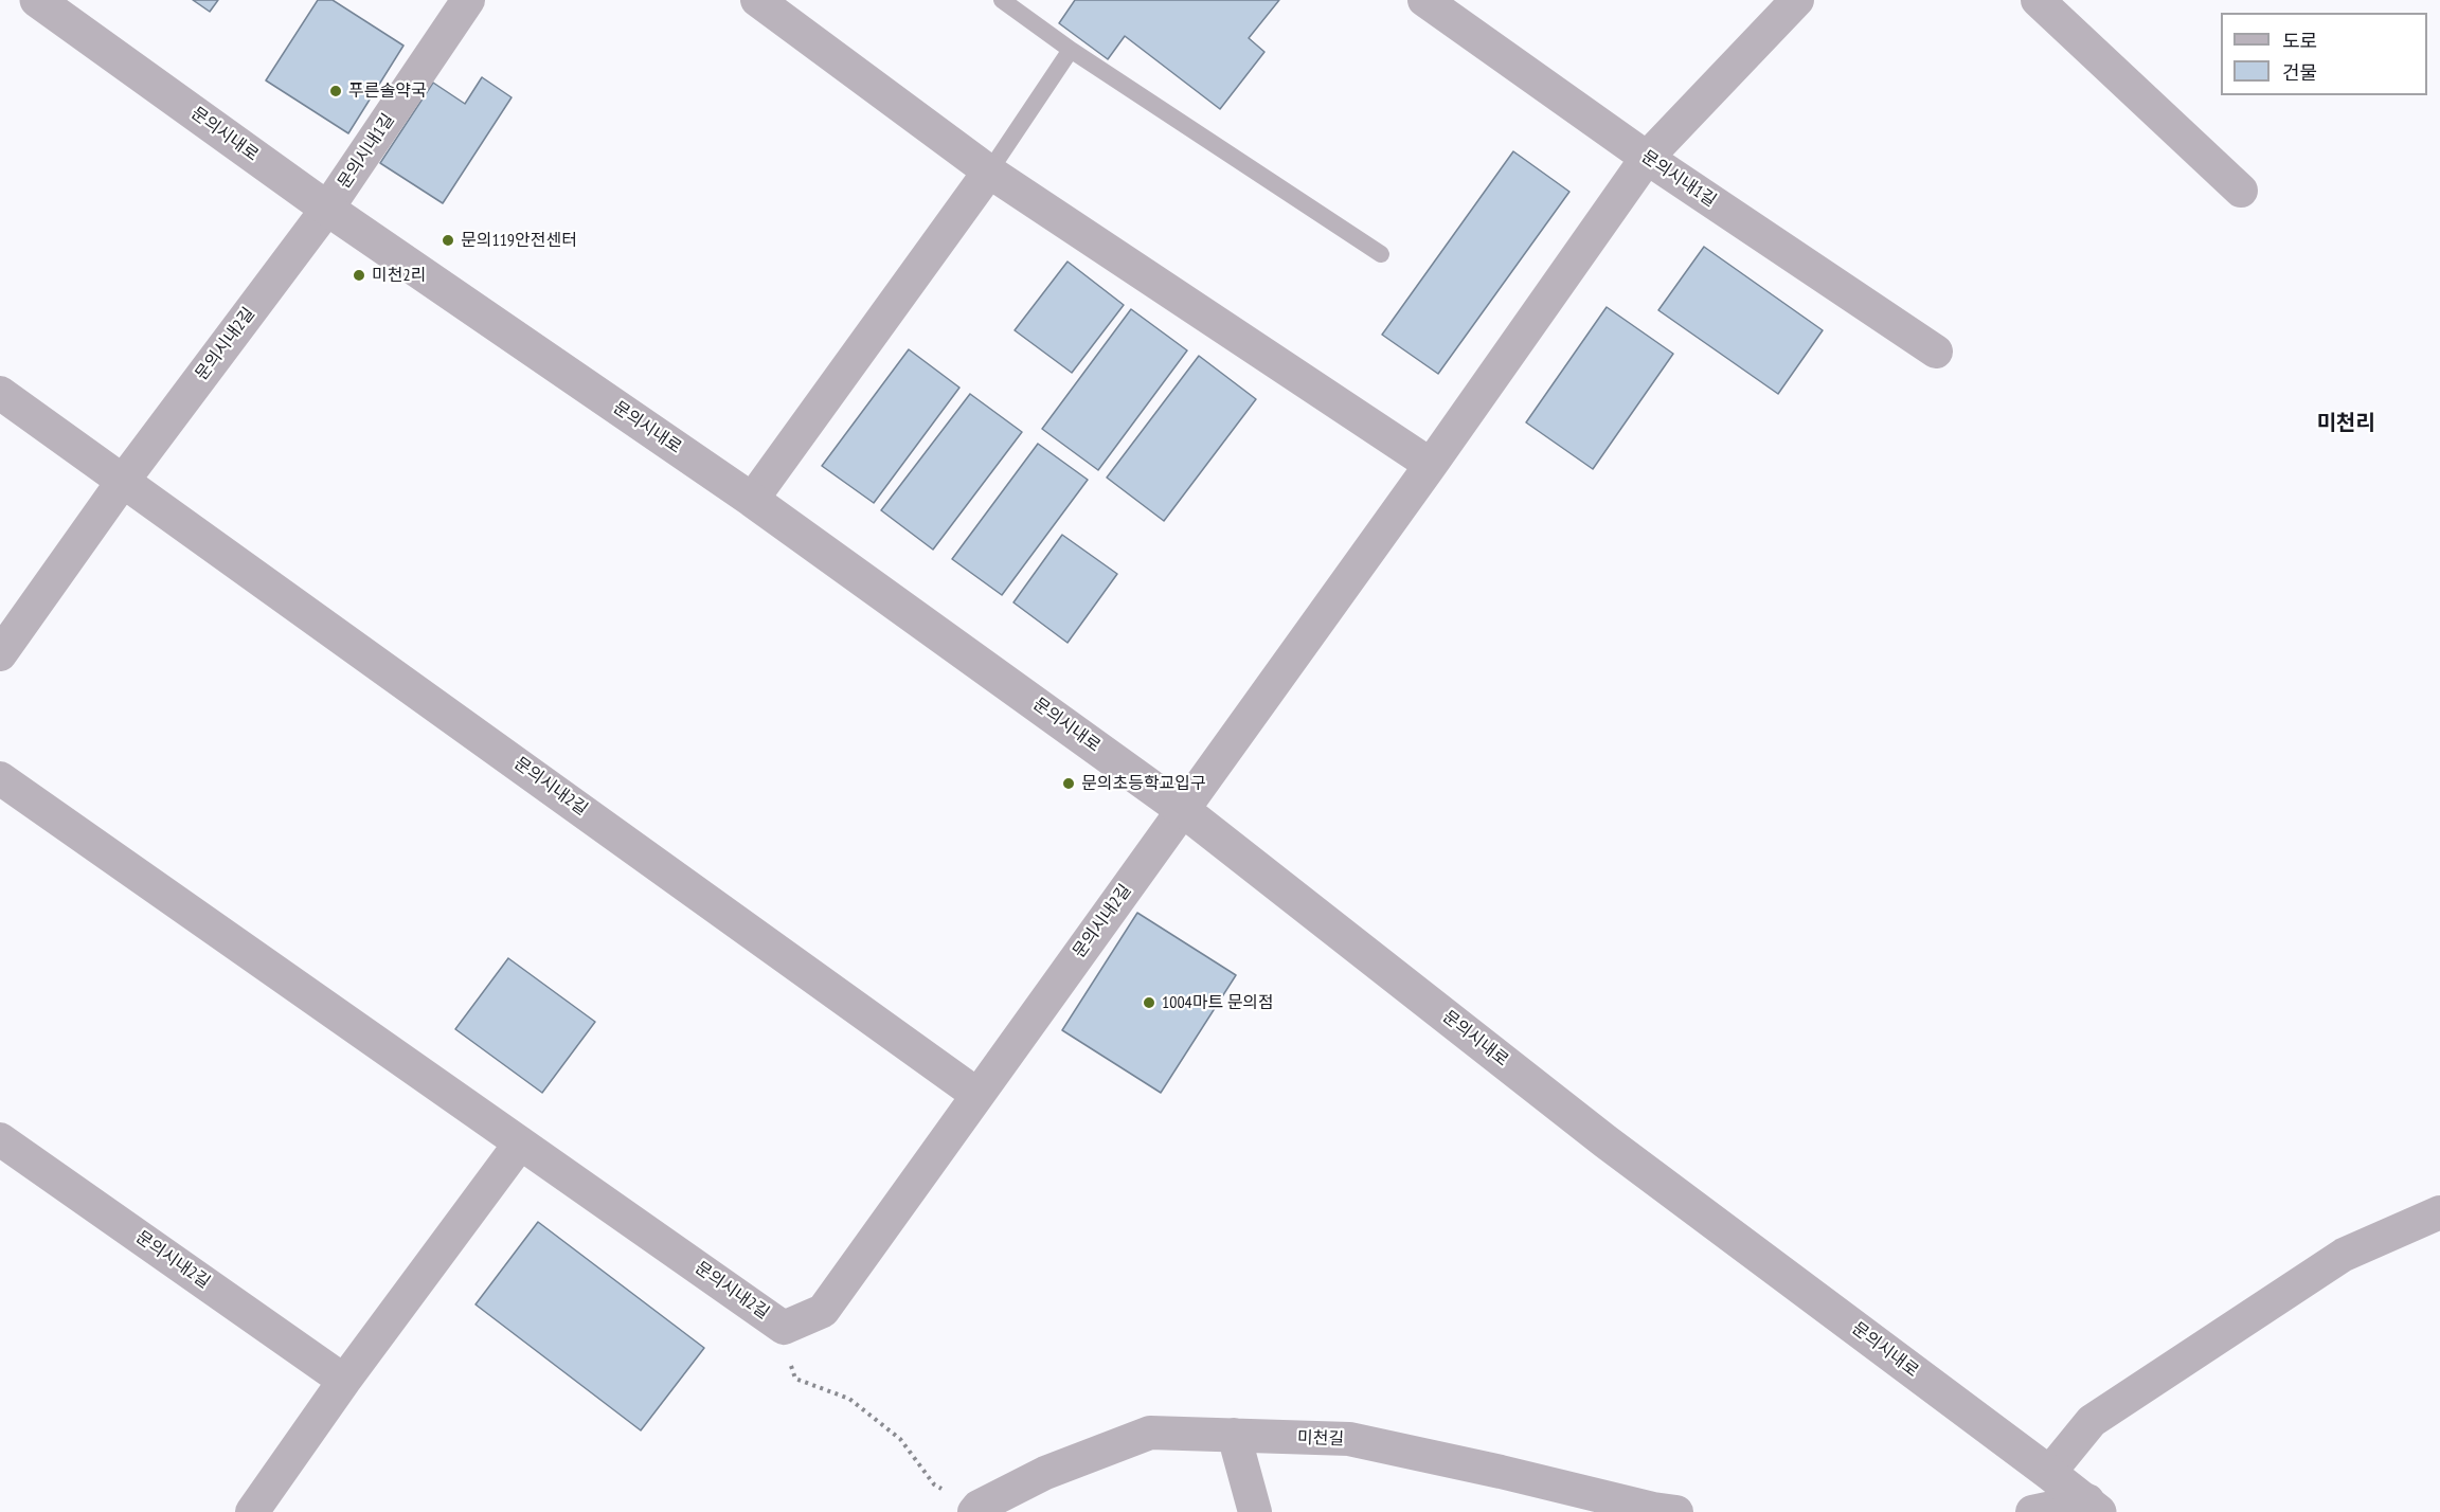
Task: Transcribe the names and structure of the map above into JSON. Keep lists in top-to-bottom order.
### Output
{
  "streets": {
    "street": [
      "문의시내로",
      "문의시내1길",
      "문의시내2길",
      "미천길"
    ]
  },
  "crossings": [
    ["문의시내로", "문의시내1길"],
    ["문의시내로", "문의시내2길"],
    ["문의시내1길", "문의시내2길"]
  ],
  "districts": ["미천리"],
  "places": [
    "푸른솔약국",
    "문의119안전센터",
    "미천2리",
    "문의초등학교입구",
    "1004마트 문의점"
  ],
  "legend": ["도로", "건물"]
}
